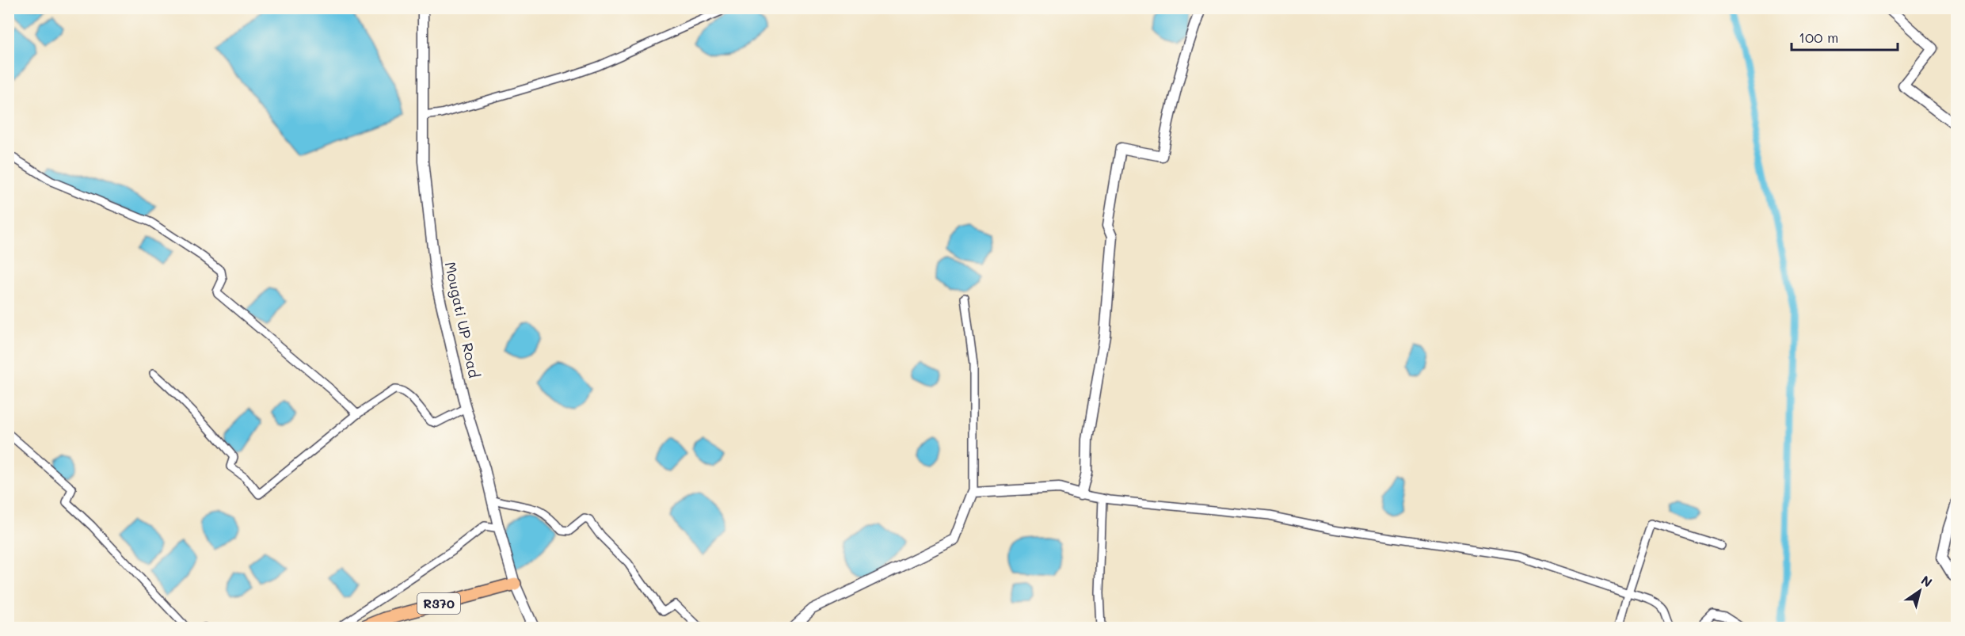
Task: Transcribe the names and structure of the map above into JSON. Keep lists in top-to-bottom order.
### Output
{
  "streets": {
    "main road": ["R370"],
    "street": ["Mougati UP Road"]
  },
  "crossings": [
    ["Mougati UP Road", "R370"]
  ],
  "scale_bar": "100 m",
  "north": "top right"
}
